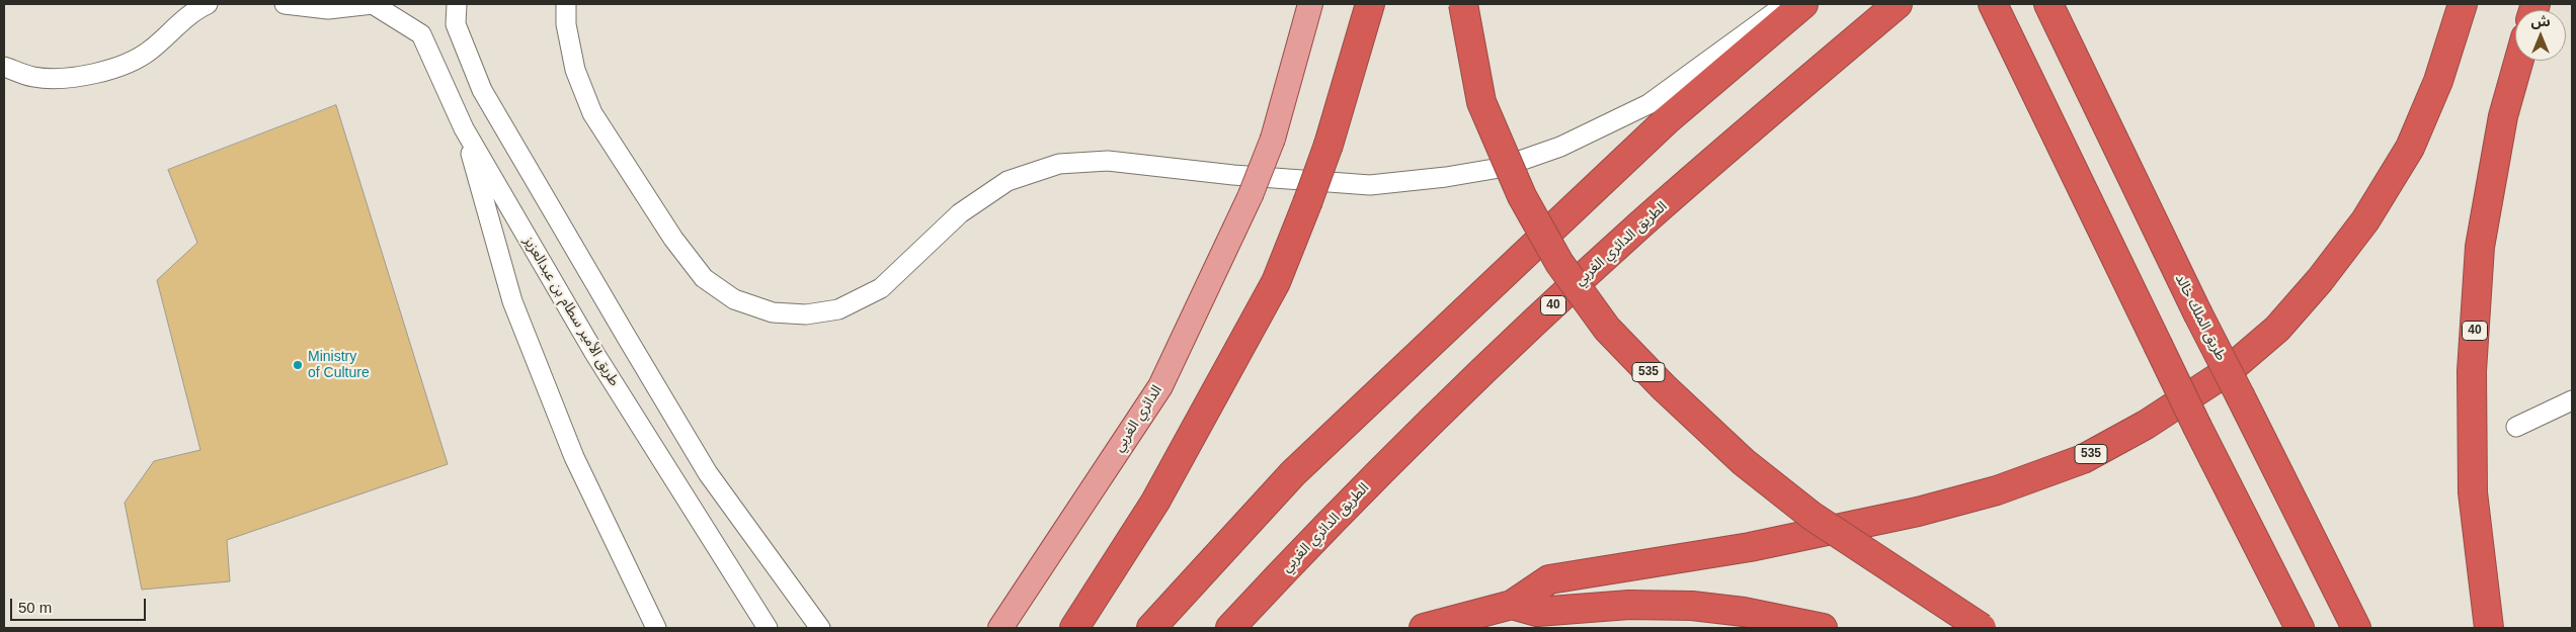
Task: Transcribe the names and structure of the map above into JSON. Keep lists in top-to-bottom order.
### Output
{
  "streets": {
    "highway": [
      "الطريق الدائري الغربي",
      "40",
      "طريق الملك خالد",
      "535"
    ],
    "main road": ["الدائري الغربي"],
    "street": ["طريق الأمير سطام بن عبدالعزيز"]
  },
  "places": ["Ministry of Culture"],
  "scale_bar": "50 m",
  "north": "top"
}
